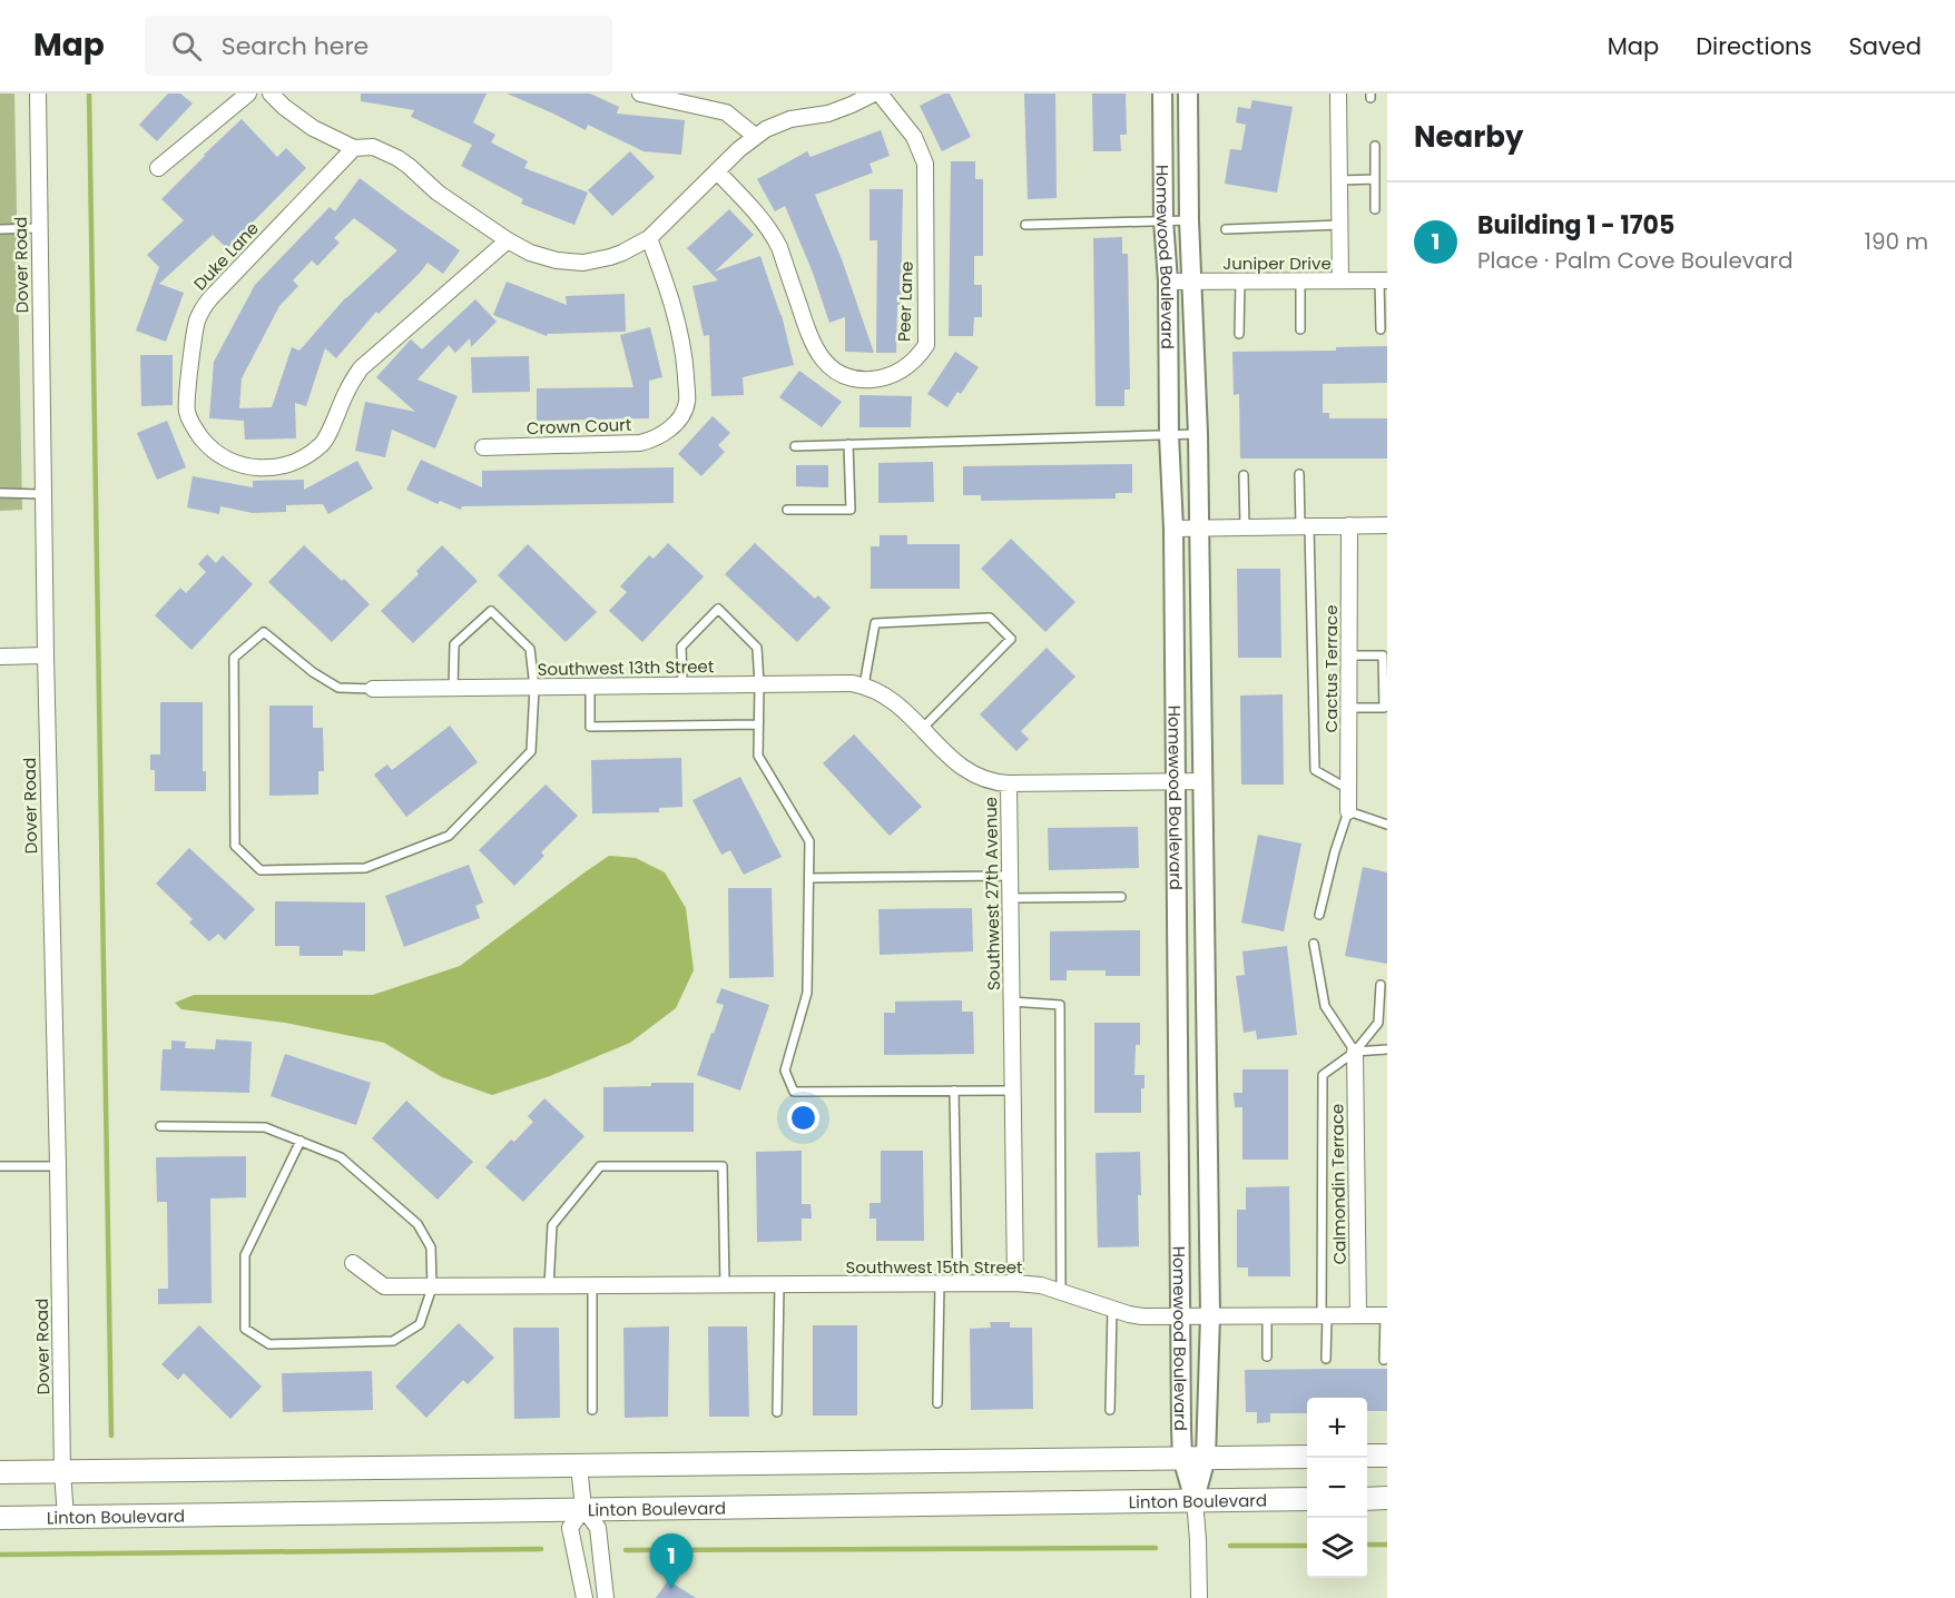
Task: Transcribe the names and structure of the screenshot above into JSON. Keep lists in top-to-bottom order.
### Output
{
  "streets": {
    "main road": ["Linton Boulevard"],
    "street": [
      "Duke Lane",
      "Homewood Boulevard",
      "Juniper Drive",
      "Dover Road",
      "Peer Lane",
      "Crown Court",
      "Southwest 13th Street",
      "Cactus Terrace",
      "Southwest 27th Avenue",
      "Calmondin Terrace",
      "Southwest 15th Street"
    ]
  },
  "crossings": [
    ["Homewood Boulevard", "Juniper Drive"],
    ["Homewood Boulevard", "Southwest 15th Street"],
    ["Homewood Boulevard", "Linton Boulevard"],
    ["Dover Road", "Linton Boulevard"],
    ["Southwest 13th Street", "Southwest 27th Avenue"],
    ["Southwest 27th Avenue", "Southwest 15th Street"],
    ["Calmondin Terrace", "Southwest 15th Street"]
  ],
  "page": {
    "header": "Map",
    "search": "Search here",
    "nav": ["Map", "Directions", "Saved"],
    "heading": "Nearby",
    "list": [
      {
        "mark": "1",
        "name": "Building 1 - 1705",
        "note": "Place · Palm Cove Boulevard",
        "value": "190 m"
      }
    ],
    "map_buttons": ["+", "−"],
    "pins": "1"
  }
}
